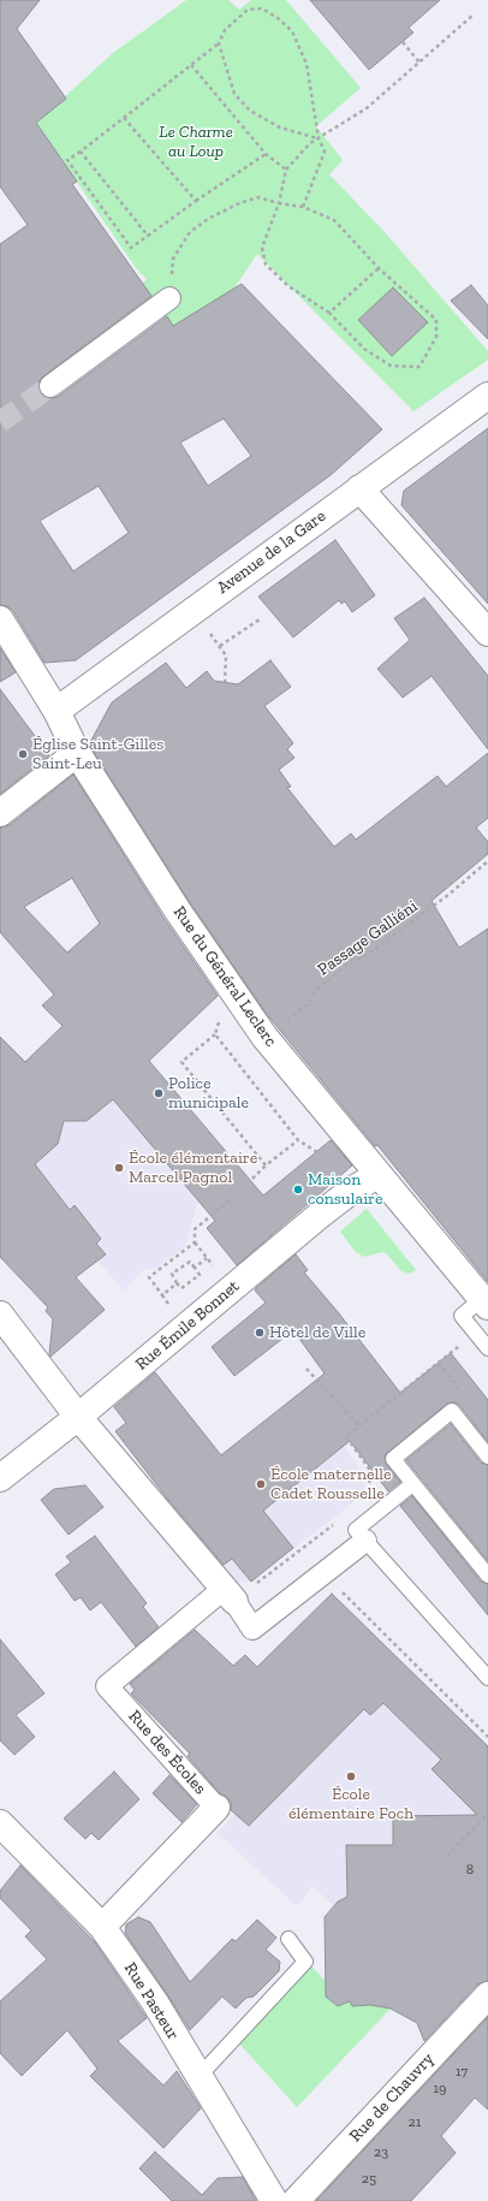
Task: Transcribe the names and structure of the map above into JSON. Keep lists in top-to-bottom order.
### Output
{
  "streets": {
    "street": [
      "Avenue de la Gare",
      "Rue du Général Leclerc",
      "Rue Émile Bonnet",
      "Rue des Écoles",
      "Rue Pasteur",
      "Rue de Chauvry"
    ],
    "path": ["Passage Galliéni"]
  },
  "crossings": [
    ["Avenue de la Gare", "Rue du Général Leclerc"],
    ["Passage Galliéni", "Rue du Général Leclerc"],
    ["Rue du Général Leclerc", "Rue Émile Bonnet"],
    ["Rue des Écoles", "Rue Pasteur"]
  ],
  "parks": ["Le Charme au Loup"],
  "places": [
    "Église Saint-Gilles Saint-Leu",
    "Police municipale",
    "École élémentaire Marcel Pagnol",
    "Maison consulaire",
    "Hôtel de Ville",
    "École maternelle Cadet Rousselle",
    "École élémentaire Foch"
  ],
  "house_numbers": [
    "8",
    "17",
    "19",
    "21",
    "23",
    "25"
  ]
}
